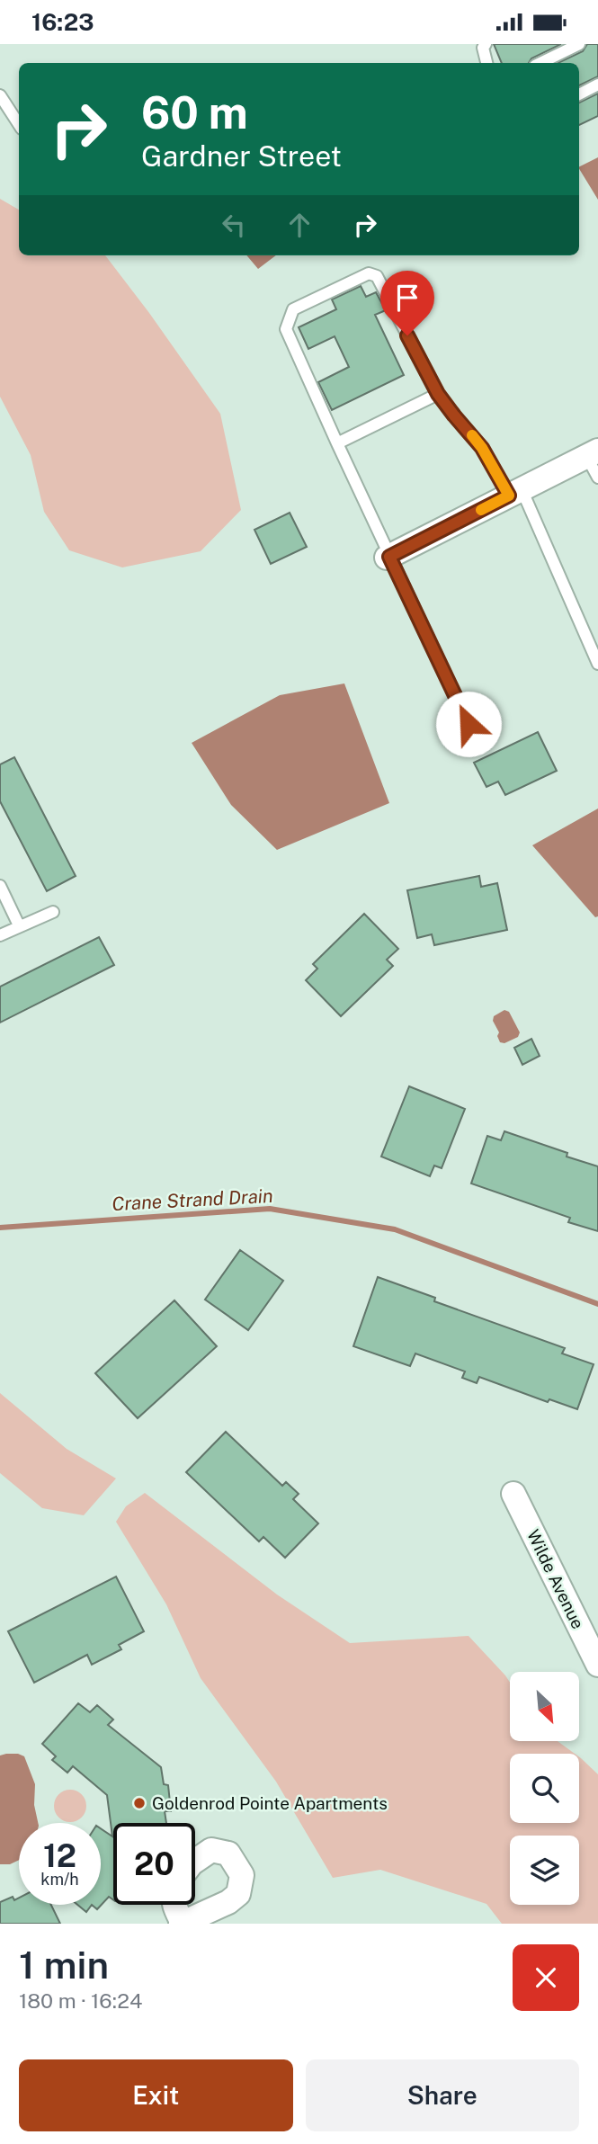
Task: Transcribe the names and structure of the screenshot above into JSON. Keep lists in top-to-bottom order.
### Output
{
  "streets": {
    "street": ["Wilde Avenue"]
  },
  "water": ["Crane Strand Drain"],
  "places": ["Goldenrod Pointe Apartments"],
  "north": "bottom right",
  "page": {
    "status": "16:23",
    "turn": ["60 m", "Gardner Street"],
    "speed": "12 km/h",
    "limit": "20",
    "heading": ["1 min", "180 m · 16:24"],
    "buttons": ["Exit", "Share"]
  }
}
